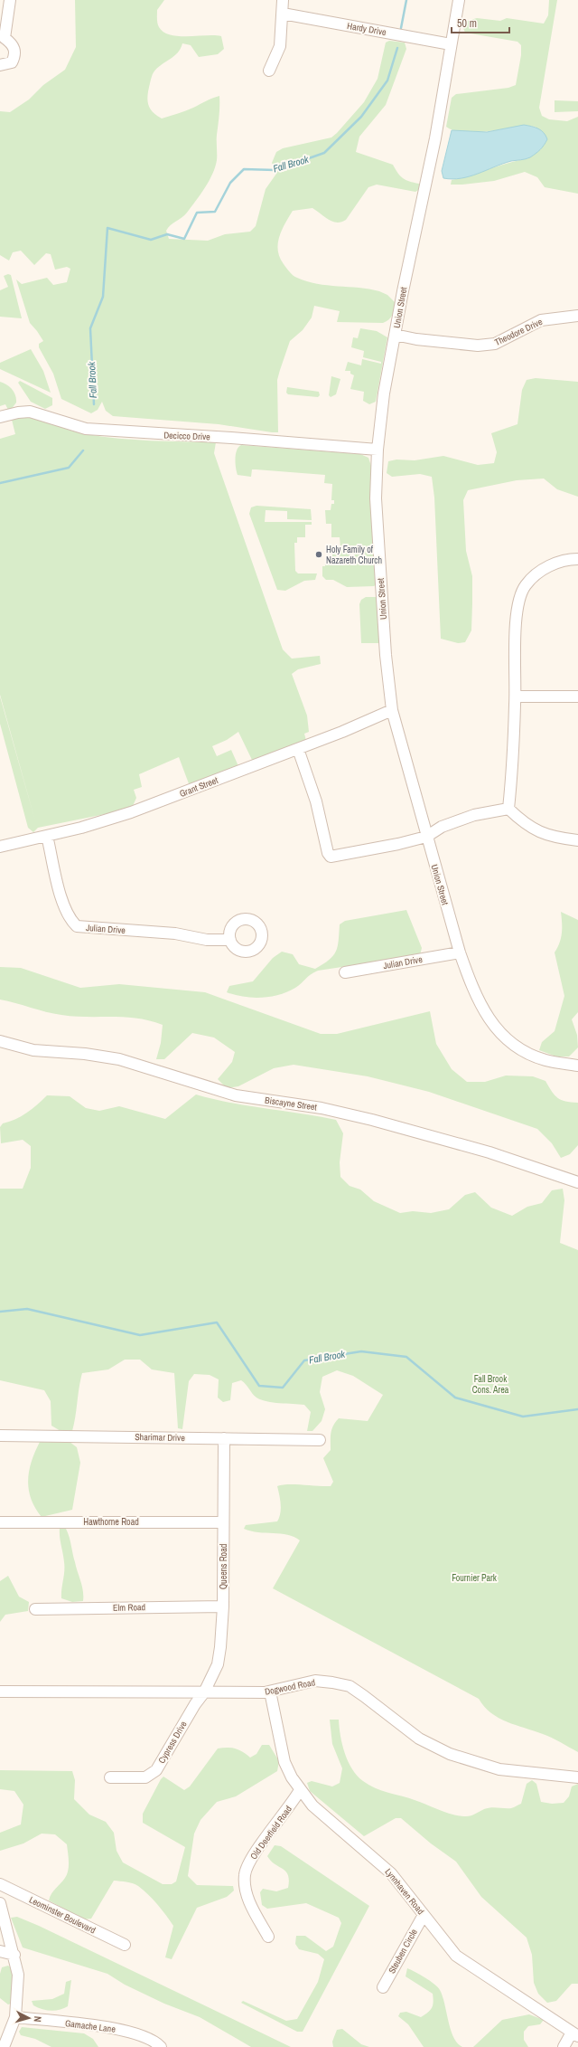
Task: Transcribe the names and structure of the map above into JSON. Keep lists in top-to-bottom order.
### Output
{
  "streets": {
    "street": [
      "Hardy Drive",
      "Union Street",
      "Theodore Drive",
      "Decicco Drive",
      "Grant Street",
      "Julian Drive",
      "Biscayne Street",
      "Sharimar Drive",
      "Hawthorne Road",
      "Queens Road",
      "Elm Road",
      "Dogwood Road",
      "Cypress Drive",
      "Old Deerfield Road",
      "Lynnhaven Road",
      "Leominster Boulevard",
      "Steuben Circle",
      "Gamache Lane"
    ]
  },
  "crossings": [
    ["Hardy Drive", "Union Street"],
    ["Union Street", "Theodore Drive"],
    ["Union Street", "Decicco Drive"],
    ["Union Street", "Grant Street"],
    ["Union Street", "Julian Drive"],
    ["Grant Street", "Julian Drive"],
    ["Sharimar Drive", "Queens Road"],
    ["Hawthorne Road", "Queens Road"],
    ["Queens Road", "Elm Road"],
    ["Queens Road", "Dogwood Road"],
    ["Queens Road", "Cypress Drive"],
    ["Dogwood Road", "Cypress Drive"],
    ["Dogwood Road", "Lynnhaven Road"],
    ["Old Deerfield Road", "Lynnhaven Road"],
    ["Lynnhaven Road", "Steuben Circle"]
  ],
  "water": ["Fall Brook"],
  "parks": ["Fall Brook Cons. Area", "Fournier Park"],
  "places": ["Holy Family of Nazareth Church"],
  "scale_bar": "50 m",
  "north": "right"
}
